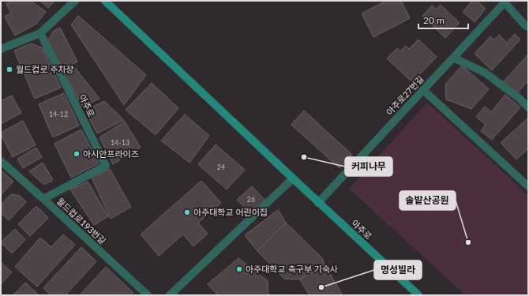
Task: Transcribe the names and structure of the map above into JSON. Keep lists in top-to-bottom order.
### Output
{
  "streets": {
    "street": ["아주로27번길", "아주로", "월드컵로193번길"]
  },
  "crossings": [
    ["아주로27번길", "아주로"],
    ["아주로", "월드컵로193번길"]
  ],
  "places": [
    "월드컵로 주차장",
    "아시안프라이즈",
    "커피나무",
    "아주대학교 어린이집",
    "솔밭산공원",
    "아주대학교 축구부 기숙사",
    "명성빌라"
  ],
  "house_numbers": [
    "14-12",
    "14-13",
    "24",
    "26"
  ],
  "scale_bar": "20 m"
}
